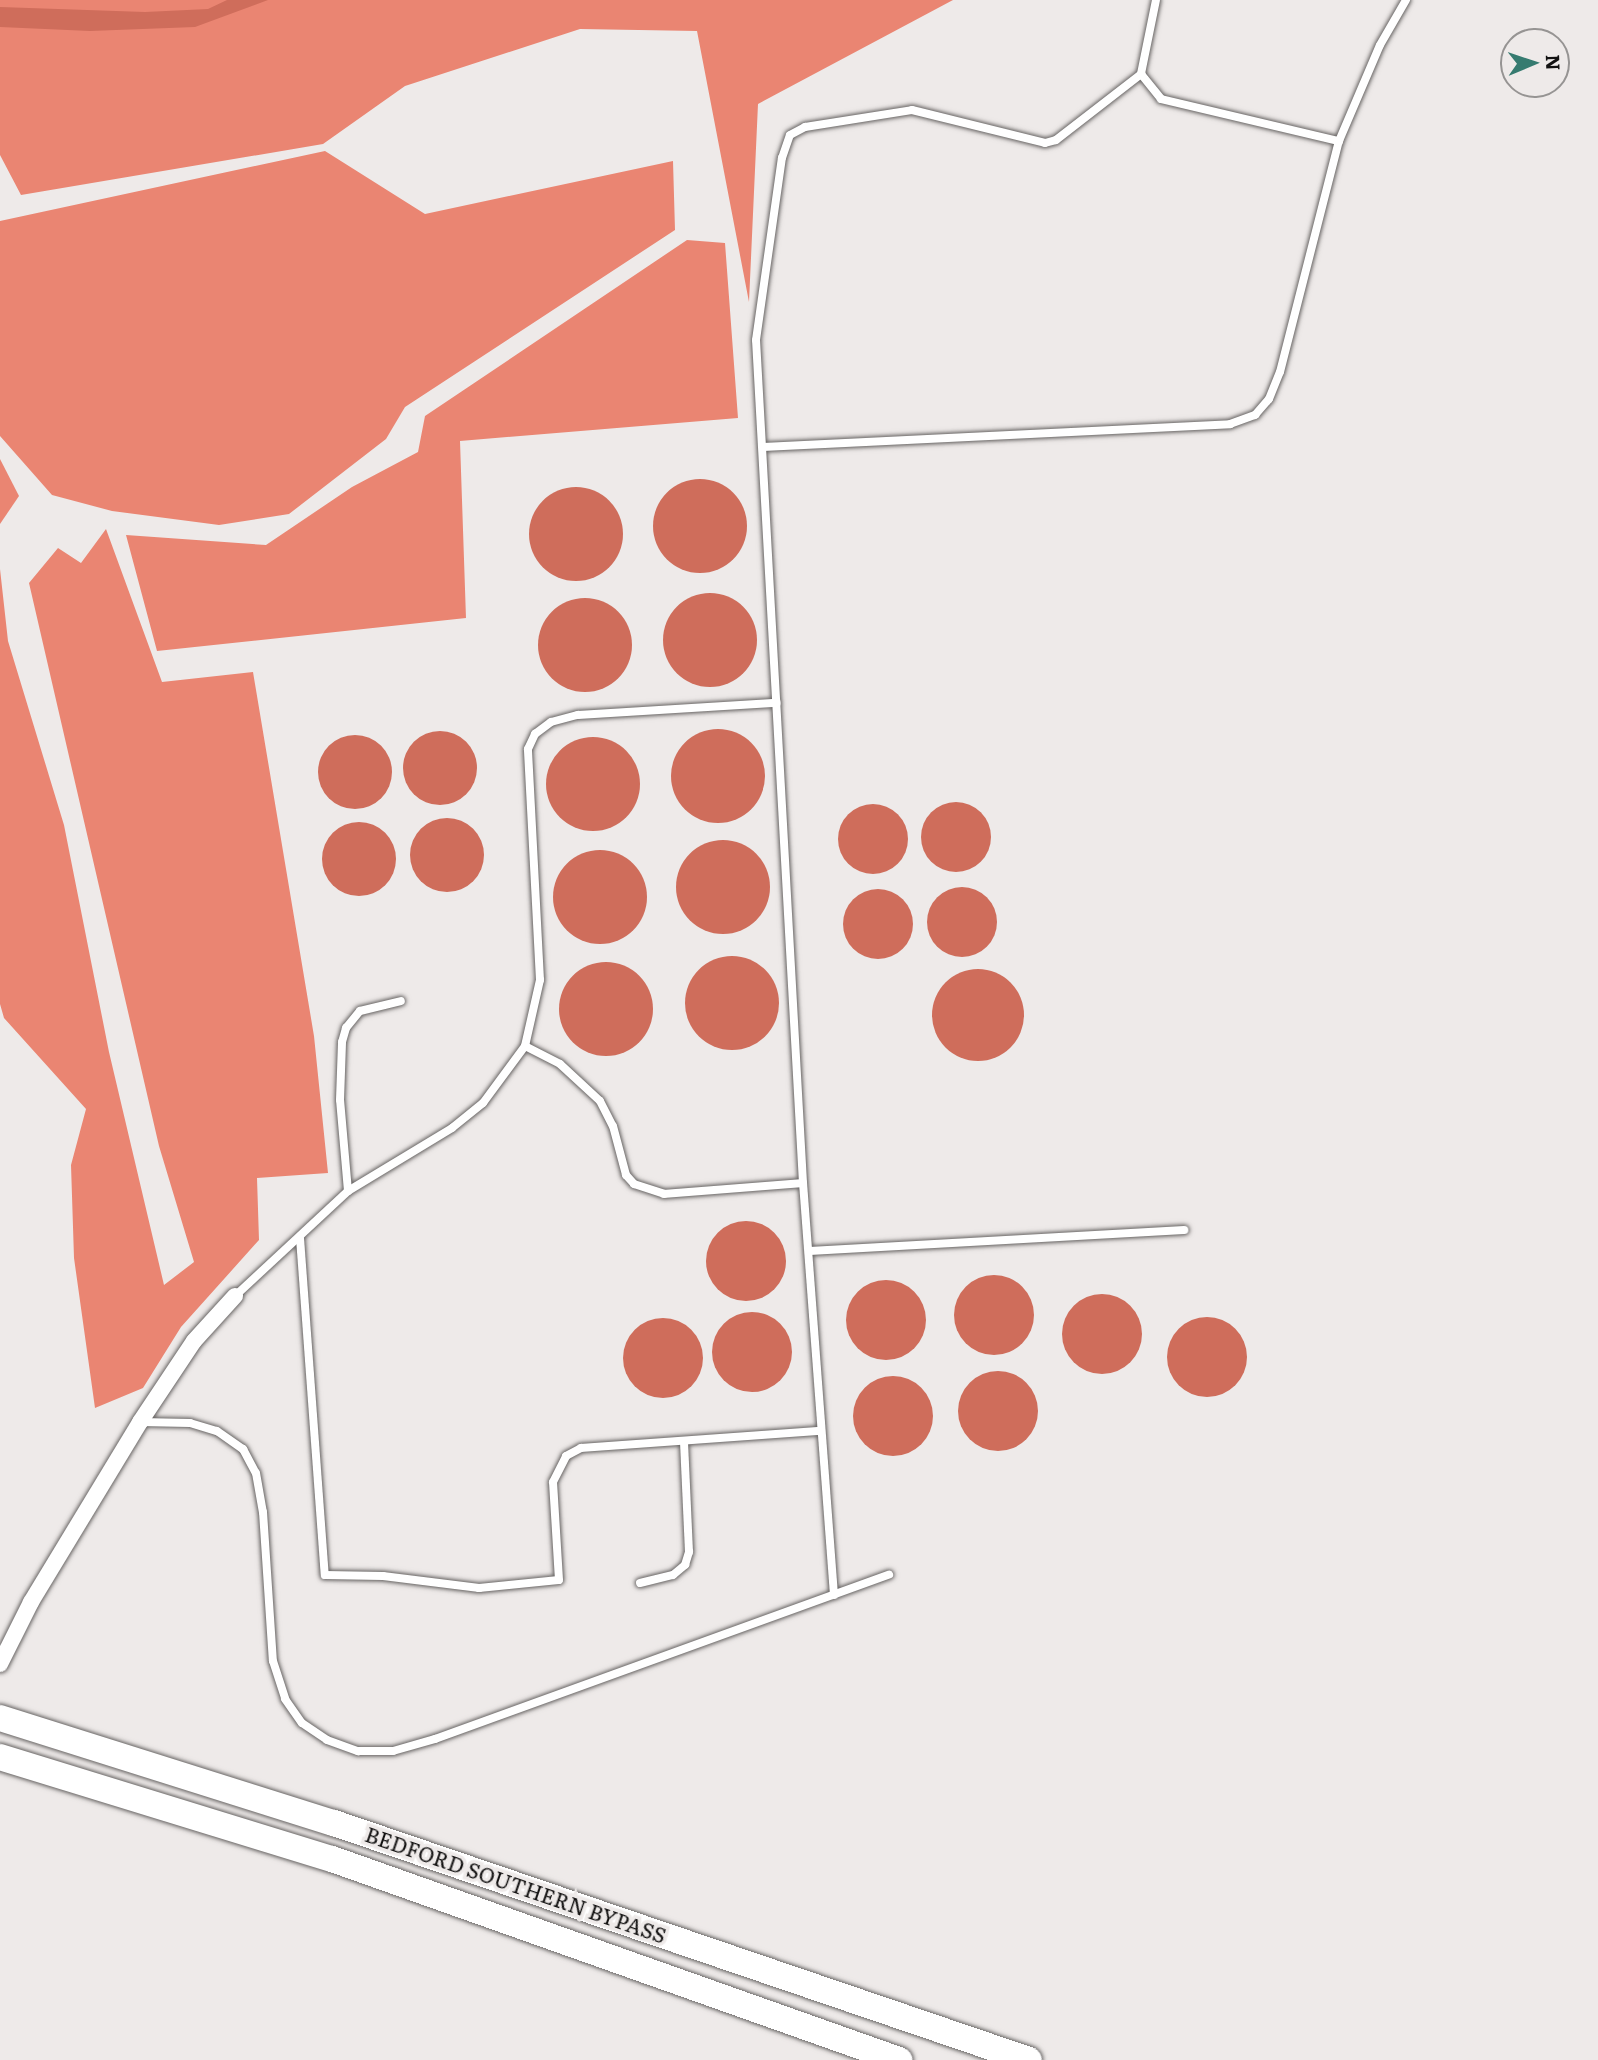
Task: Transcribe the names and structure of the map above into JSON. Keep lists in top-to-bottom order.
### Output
{
  "streets": {
    "highway": ["BEDFORD SOUTHERN BYPASS"]
  },
  "north": "right"
}
